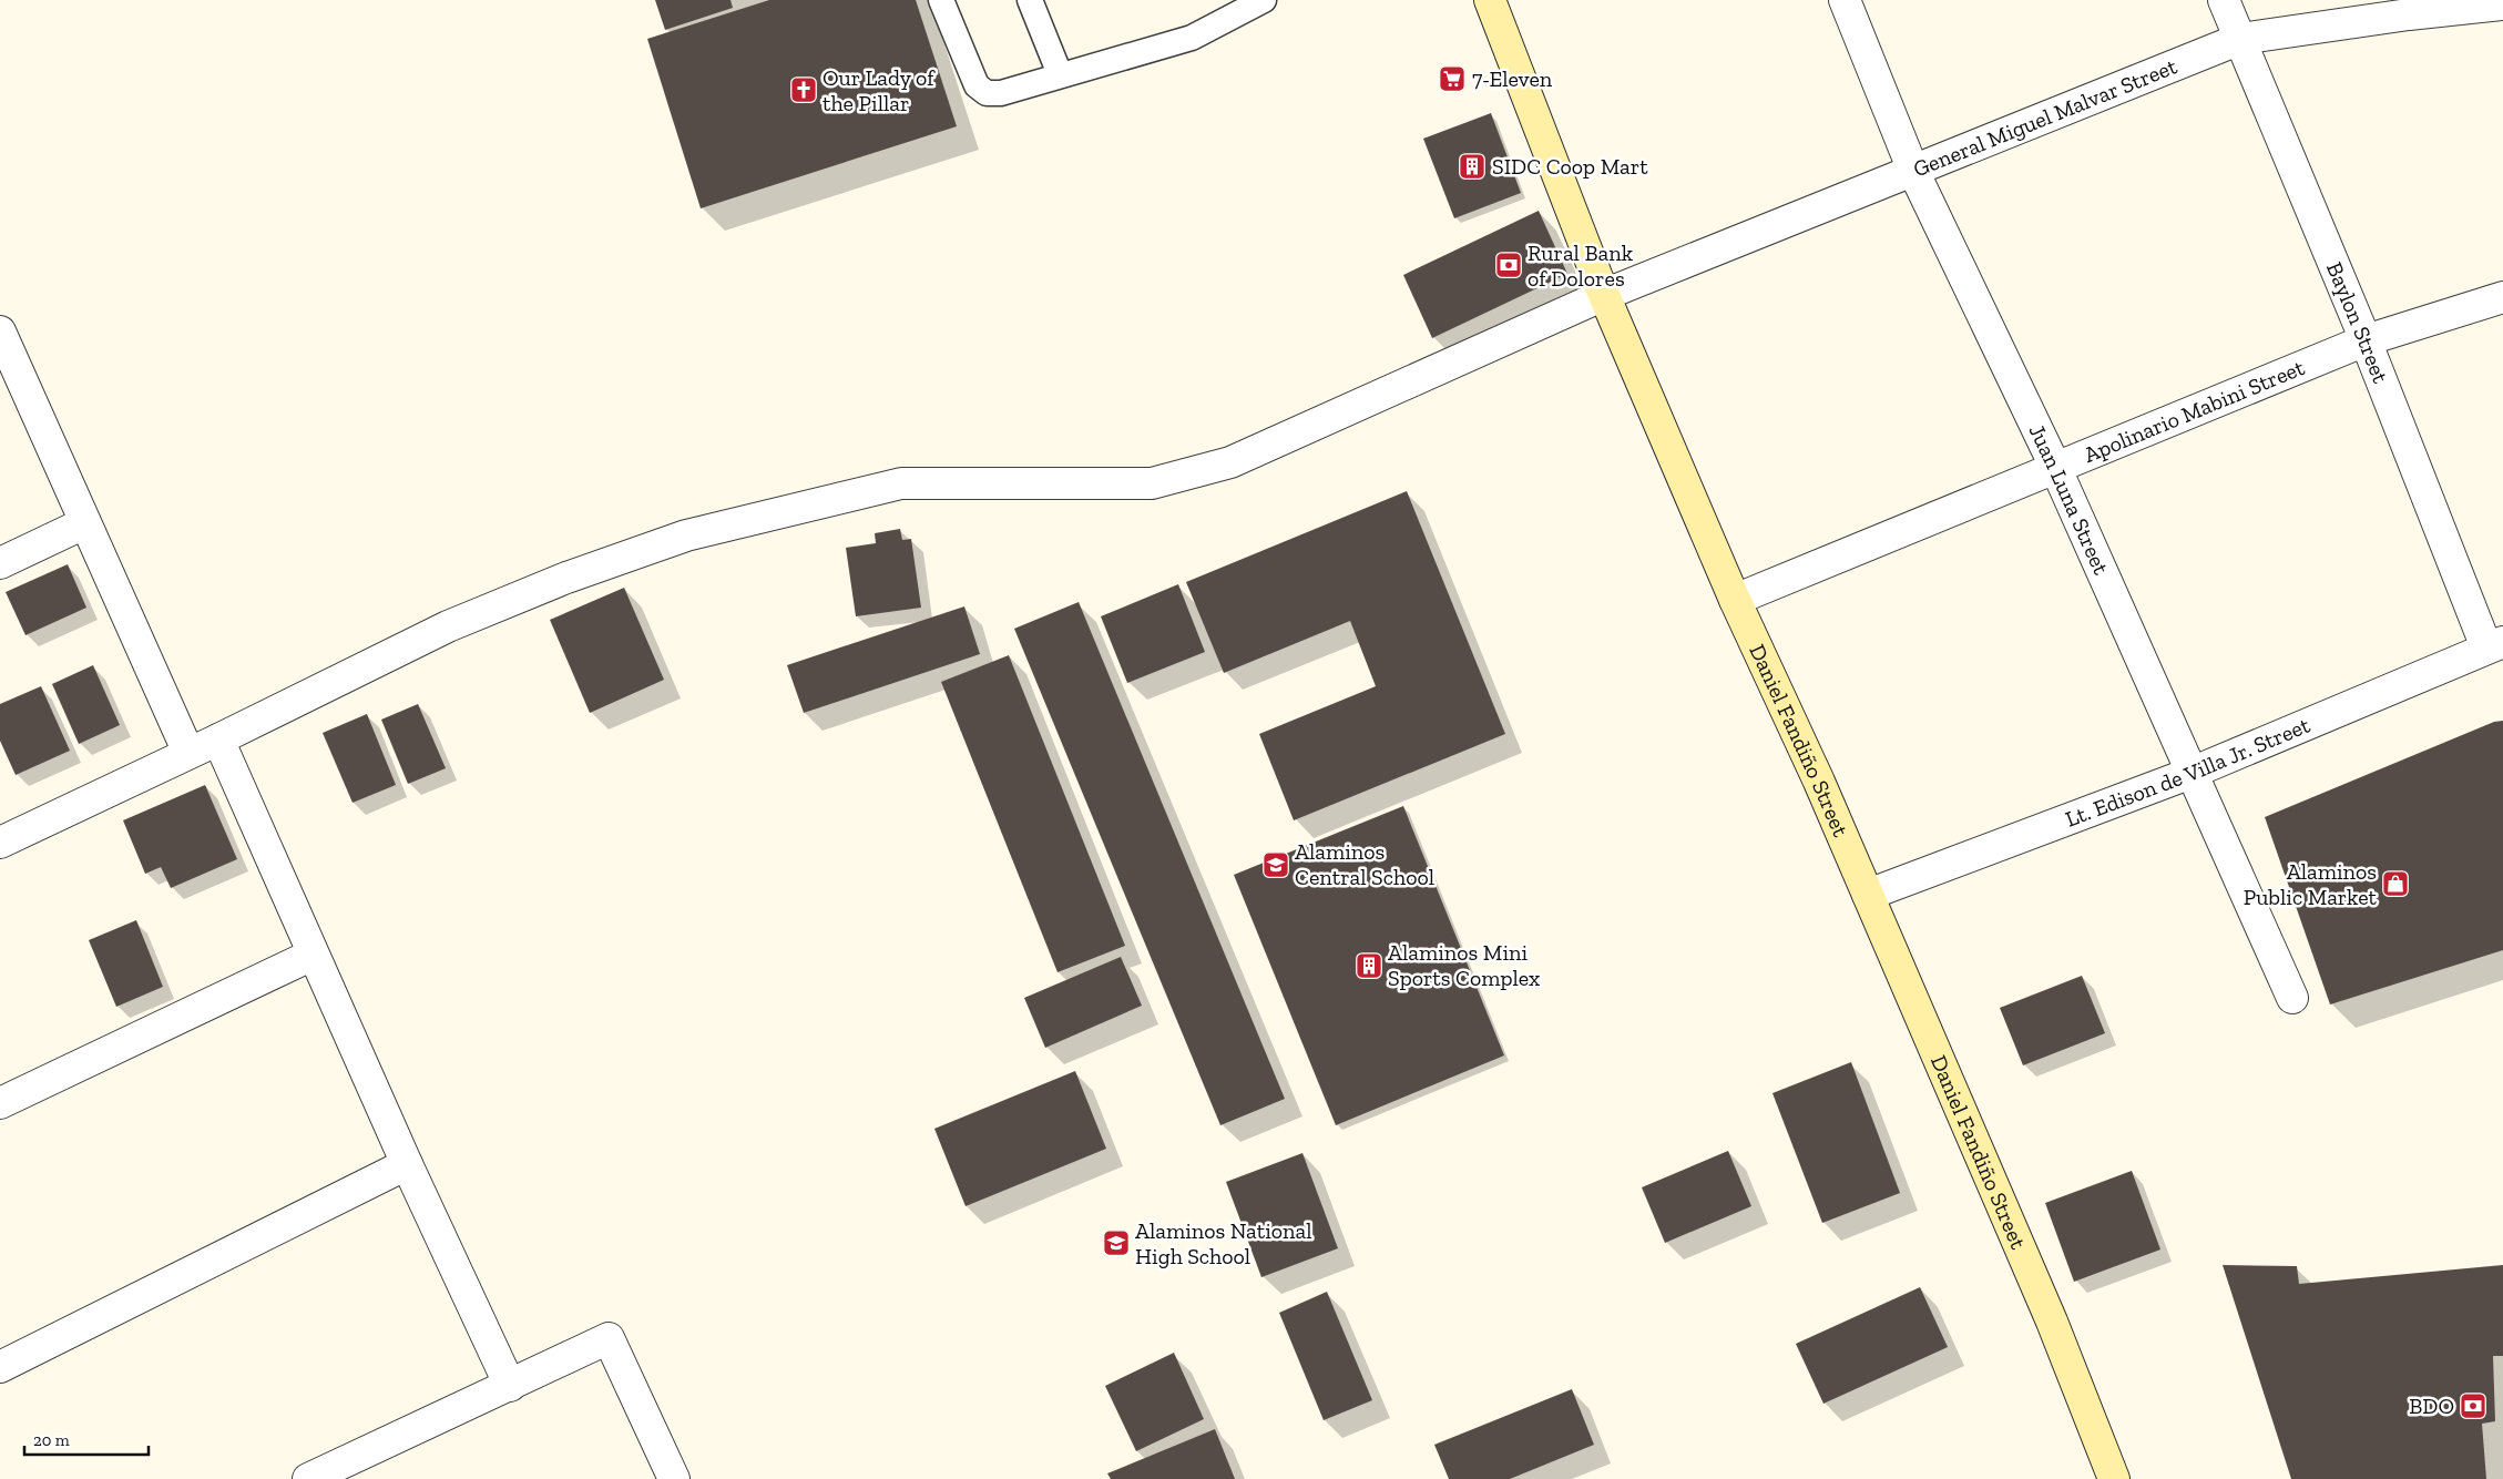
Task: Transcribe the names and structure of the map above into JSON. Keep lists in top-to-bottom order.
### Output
{
  "streets": {
    "street": [
      "General Miguel Malvar Street",
      "Baylon Street",
      "Apolinario Mabini Street",
      "Juan Luna Street",
      "Daniel Fandiño Street",
      "Lt. Edison de Villa Jr. Street"
    ]
  },
  "crossings": [
    ["General Miguel Malvar Street", "Baylon Street"],
    ["General Miguel Malvar Street", "Juan Luna Street"],
    ["General Miguel Malvar Street", "Daniel Fandiño Street"],
    ["Baylon Street", "Apolinario Mabini Street"],
    ["Baylon Street", "Lt. Edison de Villa Jr. Street"],
    ["Apolinario Mabini Street", "Juan Luna Street"],
    ["Apolinario Mabini Street", "Daniel Fandiño Street"],
    ["Juan Luna Street", "Lt. Edison de Villa Jr. Street"],
    ["Daniel Fandiño Street", "Lt. Edison de Villa Jr. Street"]
  ],
  "places": {
    "supermarket": ["7-Eleven"],
    "church": ["Our Lady of the Pillar"],
    "building": ["SIDC Coop Mart", "Alaminos Mini Sports Complex"],
    "bank": ["Rural Bank of Dolores", "BDO"],
    "school or university": ["Alaminos Central School", "Alaminos National High School"],
    "shop": ["Alaminos Public Market"]
  },
  "scale_bar": "20 m"
}
